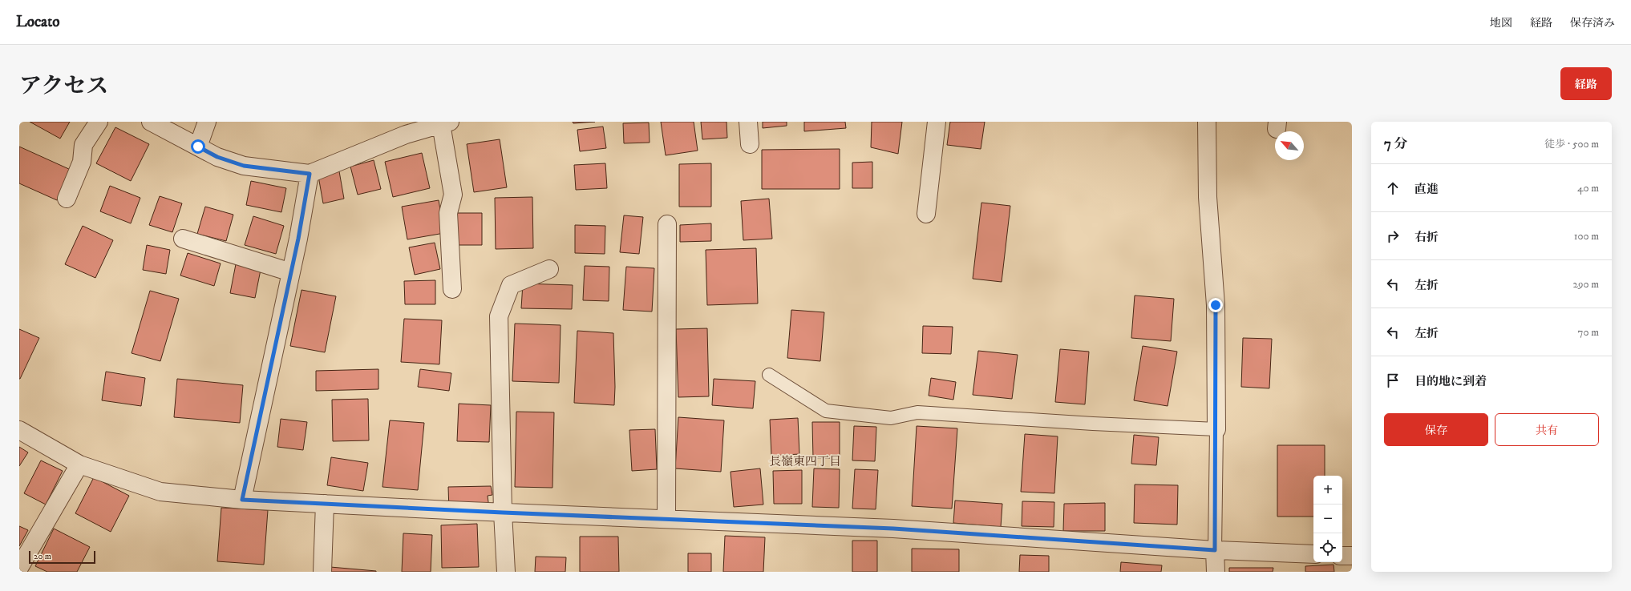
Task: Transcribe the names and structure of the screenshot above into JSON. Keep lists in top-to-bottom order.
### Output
{
  "districts": ["長嶺東四丁目"],
  "scale_bar": "20 m",
  "north": "top left",
  "page": {
    "header": "Locato",
    "nav": ["地図", "経路", "保存済み"],
    "title": "アクセス",
    "buttons": [
      "経路",
      ["保存", "共有"]
    ],
    "heading": ["7 分", "徒歩 · 500 m"],
    "list": [
      ["直進", "40 m"],
      ["右折", "100 m"],
      ["左折", "290 m"],
      ["左折", "70 m"],
      "目的地に到着"
    ],
    "map_buttons": ["+", "−"],
    "scale": "20 m"
  }
}
